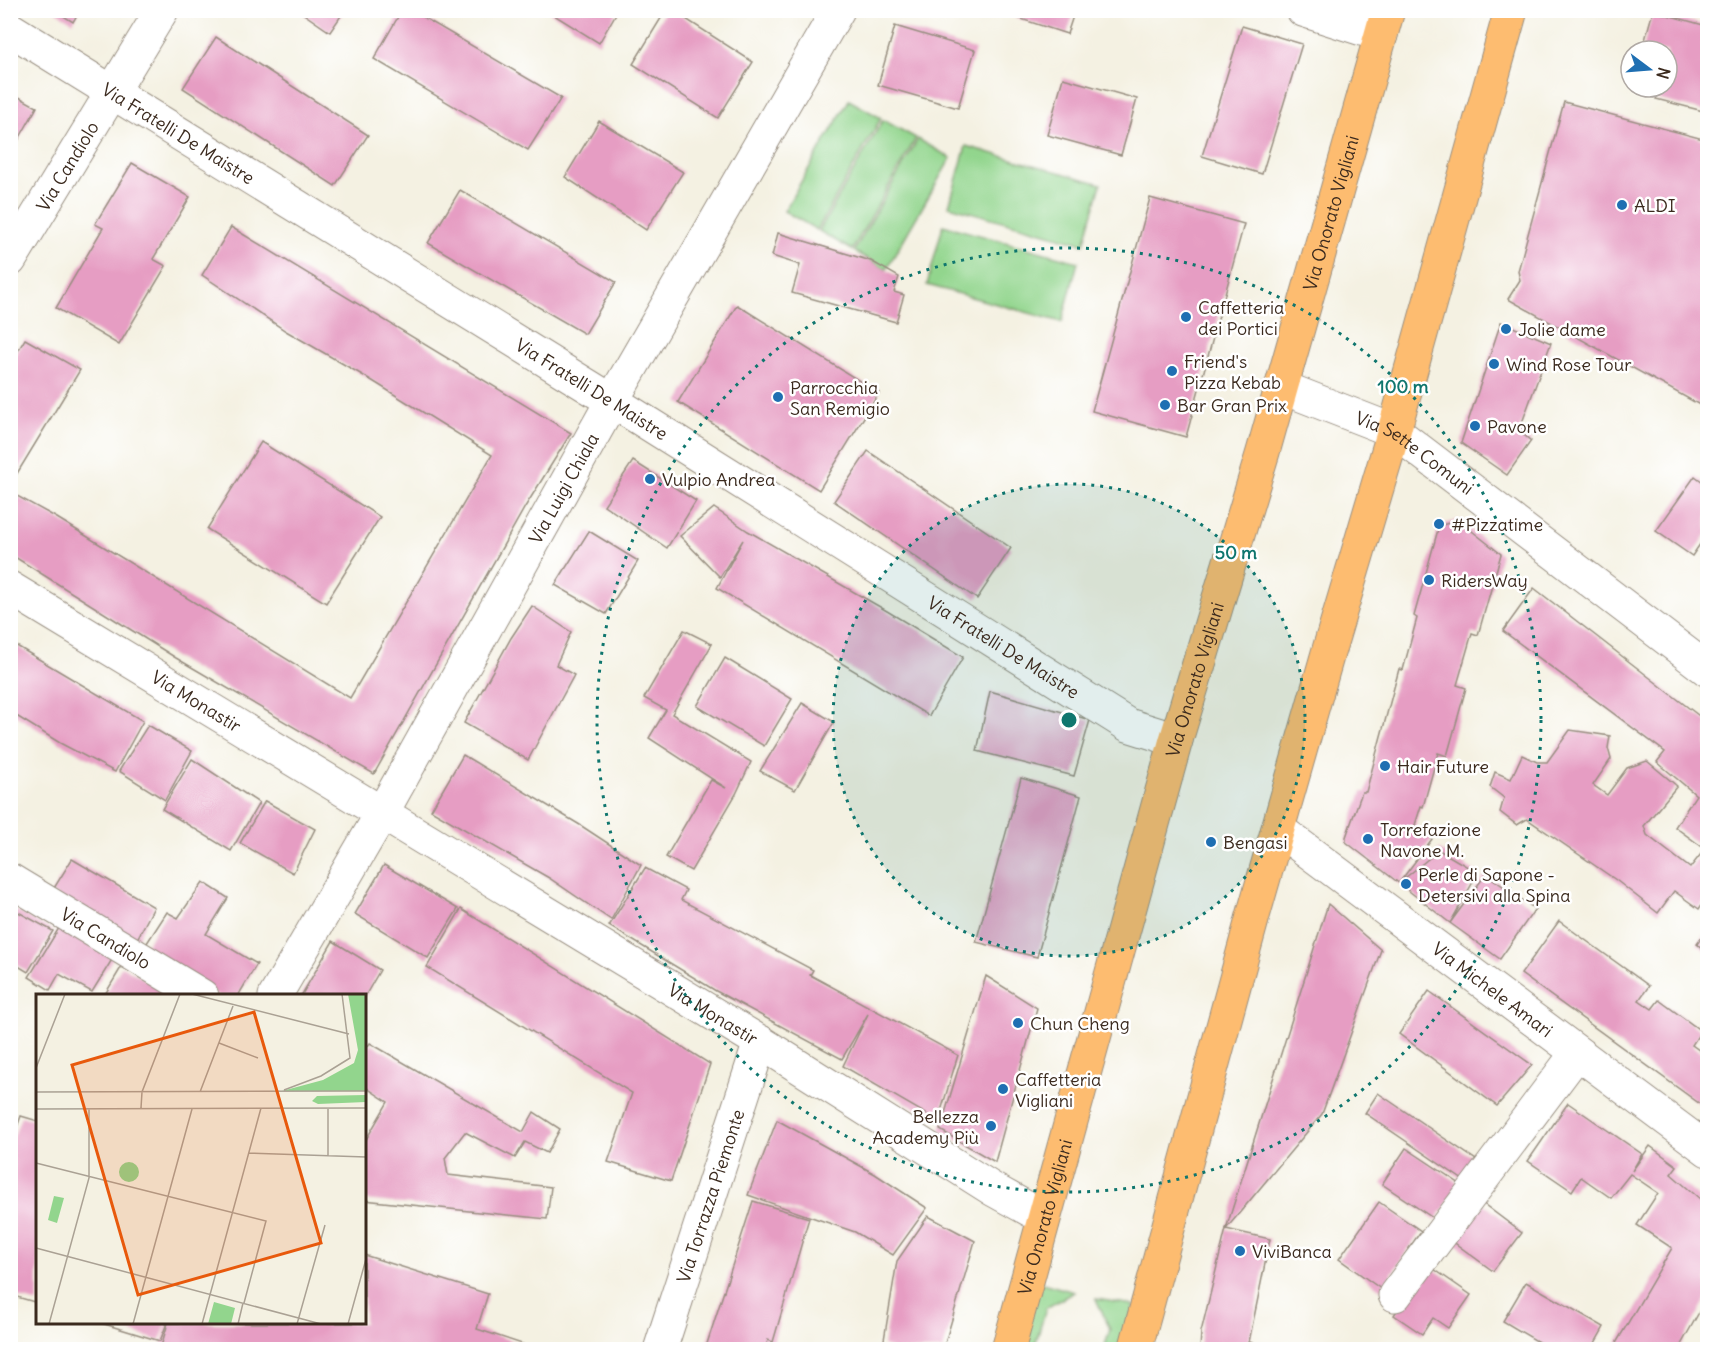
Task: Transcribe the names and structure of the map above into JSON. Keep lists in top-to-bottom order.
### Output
{
  "streets": {
    "main road": ["Via Onorato Vigliani"],
    "street": [
      "Via Fratelli De Maistre",
      "Via Candiolo",
      "Via Sette Comuni",
      "Via Luigi Chiala",
      "Via Monastir",
      "Via Michele Amari",
      "Via Torrazza Piemonte"
    ]
  },
  "crossings": [
    ["Via Fratelli De Maistre", "Via Candiolo"],
    ["Via Fratelli De Maistre", "Via Onorato Vigliani"],
    ["Via Fratelli De Maistre", "Via Luigi Chiala"],
    ["Via Onorato Vigliani", "Via Sette Comuni"],
    ["Via Onorato Vigliani", "Via Monastir"],
    ["Via Luigi Chiala", "Via Monastir"],
    ["Via Monastir", "Via Torrazza Piemonte"]
  ],
  "places": [
    "ALDI",
    "Caffetteria dei Portici",
    "Jolie dame",
    "Wind Rose Tour",
    "Friend's Pizza Kebab",
    "Parrocchia San Remigio",
    "Bar Gran Prix",
    "Pavone",
    "Vulpio Andrea",
    "#Pizzatime",
    "RidersWay",
    "Hair Future",
    "Torrefazione Navone M.",
    "Bengasi",
    "Perle di Sapone - Detersivi alla Spina",
    "Chun Cheng",
    "Caffetteria Vigliani",
    "Bellezza Academy Più",
    "ViviBanca"
  ],
  "north": "right",
  "rings": ["100 m", "50 m"]
}
